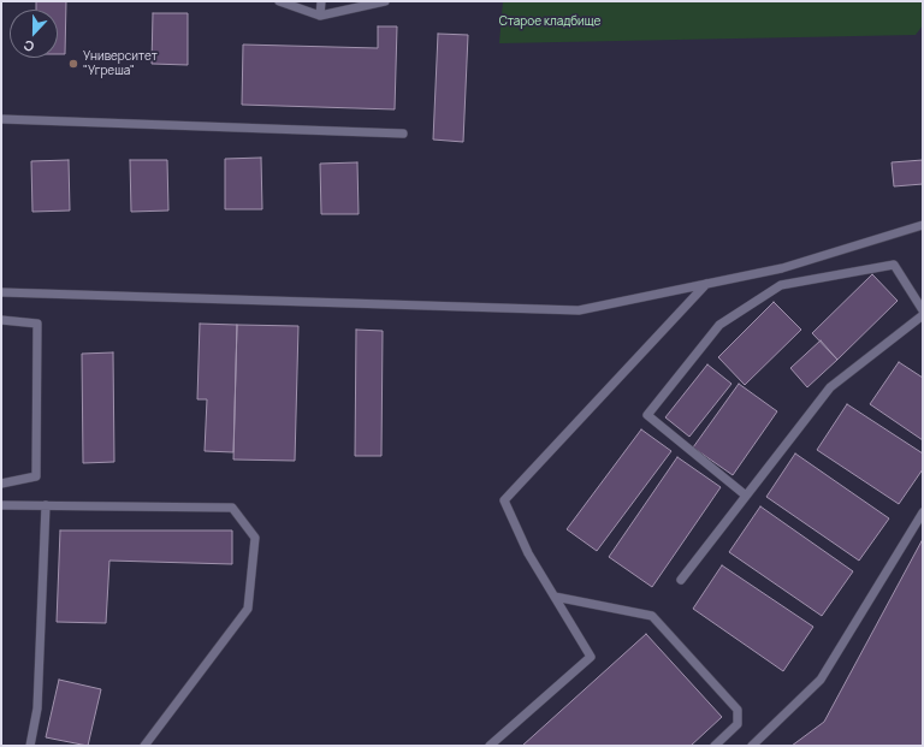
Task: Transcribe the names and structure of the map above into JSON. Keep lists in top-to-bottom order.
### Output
{
  "parks": ["Старое кладбище"],
  "places": ["Университет \"Угреша\""],
  "north": "bottom"
}
